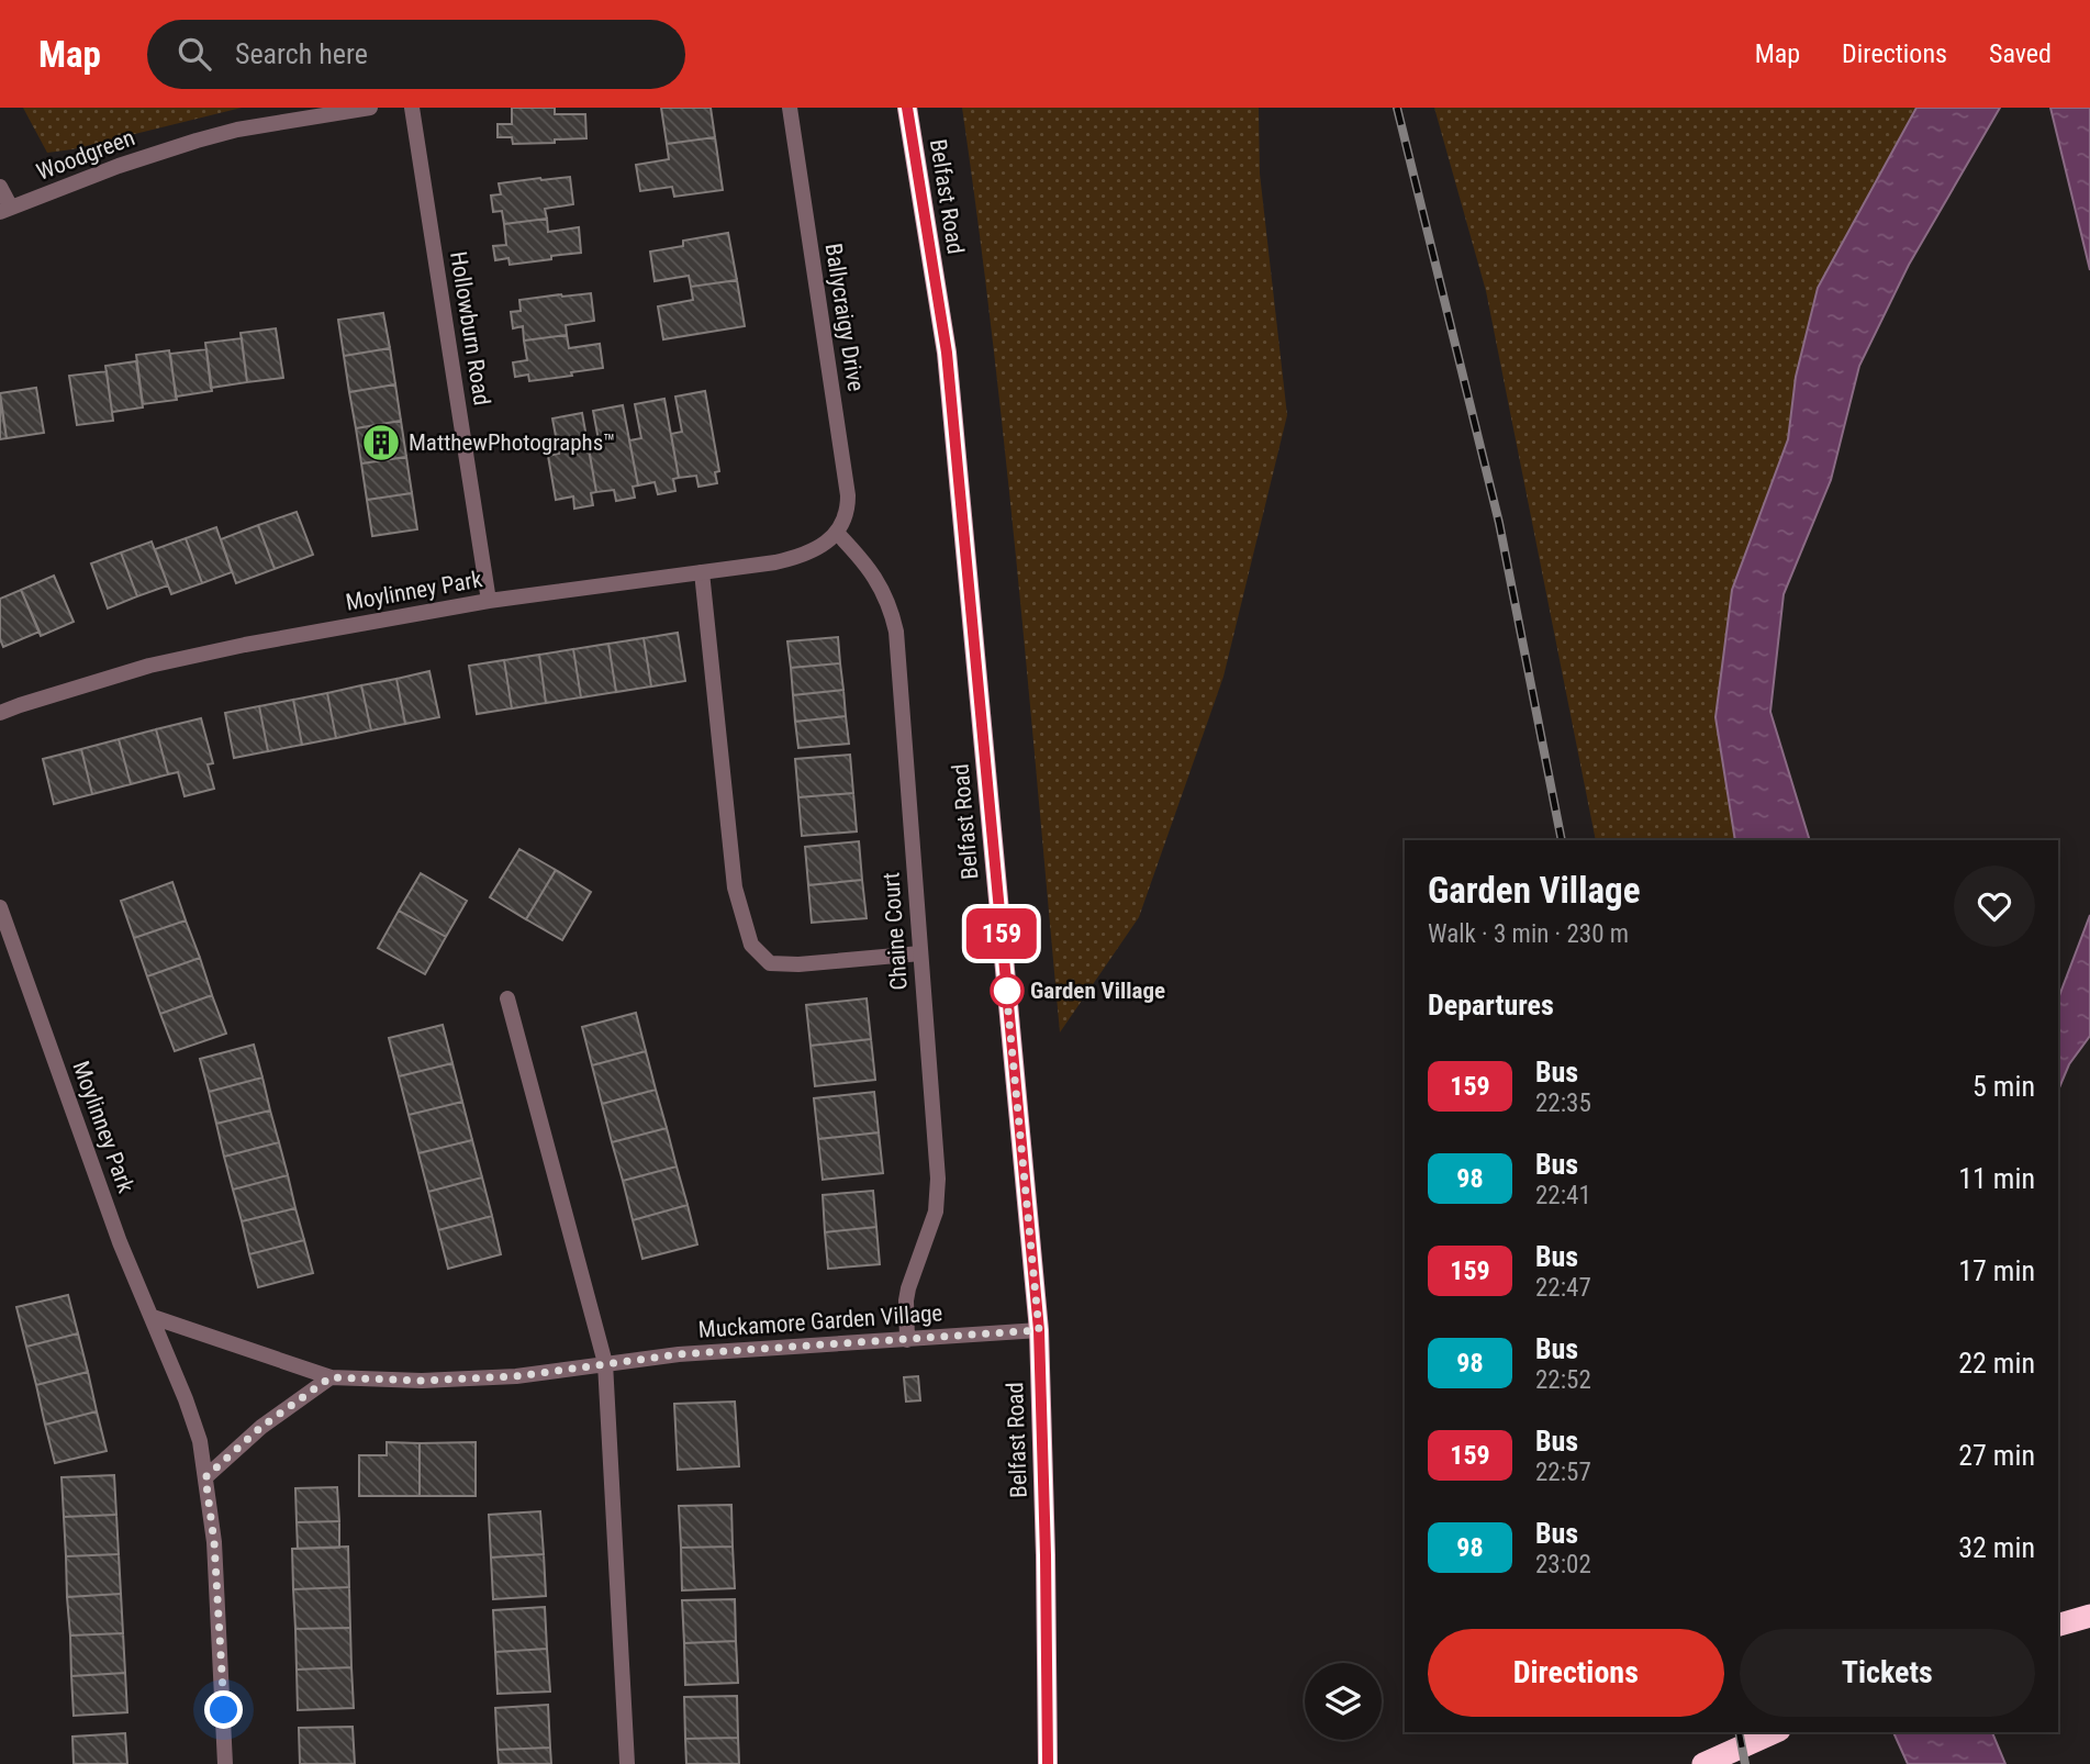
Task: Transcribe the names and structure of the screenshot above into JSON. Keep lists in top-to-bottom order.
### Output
{
  "streets": {
    "main road": ["Belfast Road"],
    "street": [
      "Woodgreen",
      "Ballycraigy Drive",
      "Hollowburn Road",
      "Moylinney Park",
      "Chaine Court",
      "Muckamore Garden Village"
    ]
  },
  "crossings": [
    ["Belfast Road", "Muckamore Garden Village"],
    ["Ballycraigy Drive", "Moylinney Park"],
    ["Ballycraigy Drive", "Chaine Court"],
    ["Hollowburn Road", "Moylinney Park"],
    ["Moylinney Park", "Chaine Court"],
    ["Moylinney Park", "Muckamore Garden Village"],
    ["Chaine Court", "Muckamore Garden Village"]
  ],
  "places": {
    "building": ["MatthewPhotographs™"],
    "other": ["Garden Village"]
  },
  "lines": ["bus line 159"],
  "page": {
    "header": "Map",
    "search": "Search here",
    "nav": ["Map", "Directions", "Saved"],
    "on_map": "159",
    "heading": [
      ["Garden Village", "Walk · 3 min · 230 m"],
      "Departures"
    ],
    "list": [
      {
        "mark": "159",
        "name": "Bus",
        "note": "22:35",
        "value": "5 min"
      },
      {
        "mark": "98",
        "name": "Bus",
        "note": "22:41",
        "value": "11 min"
      },
      {
        "mark": "159",
        "name": "Bus",
        "note": "22:47",
        "value": "17 min"
      },
      {
        "mark": "98",
        "name": "Bus",
        "note": "22:52",
        "value": "22 min"
      },
      {
        "mark": "159",
        "name": "Bus",
        "note": "22:57",
        "value": "27 min"
      },
      {
        "mark": "98",
        "name": "Bus",
        "note": "23:02",
        "value": "32 min"
      }
    ],
    "buttons": ["Directions", "Tickets"]
  }
}
